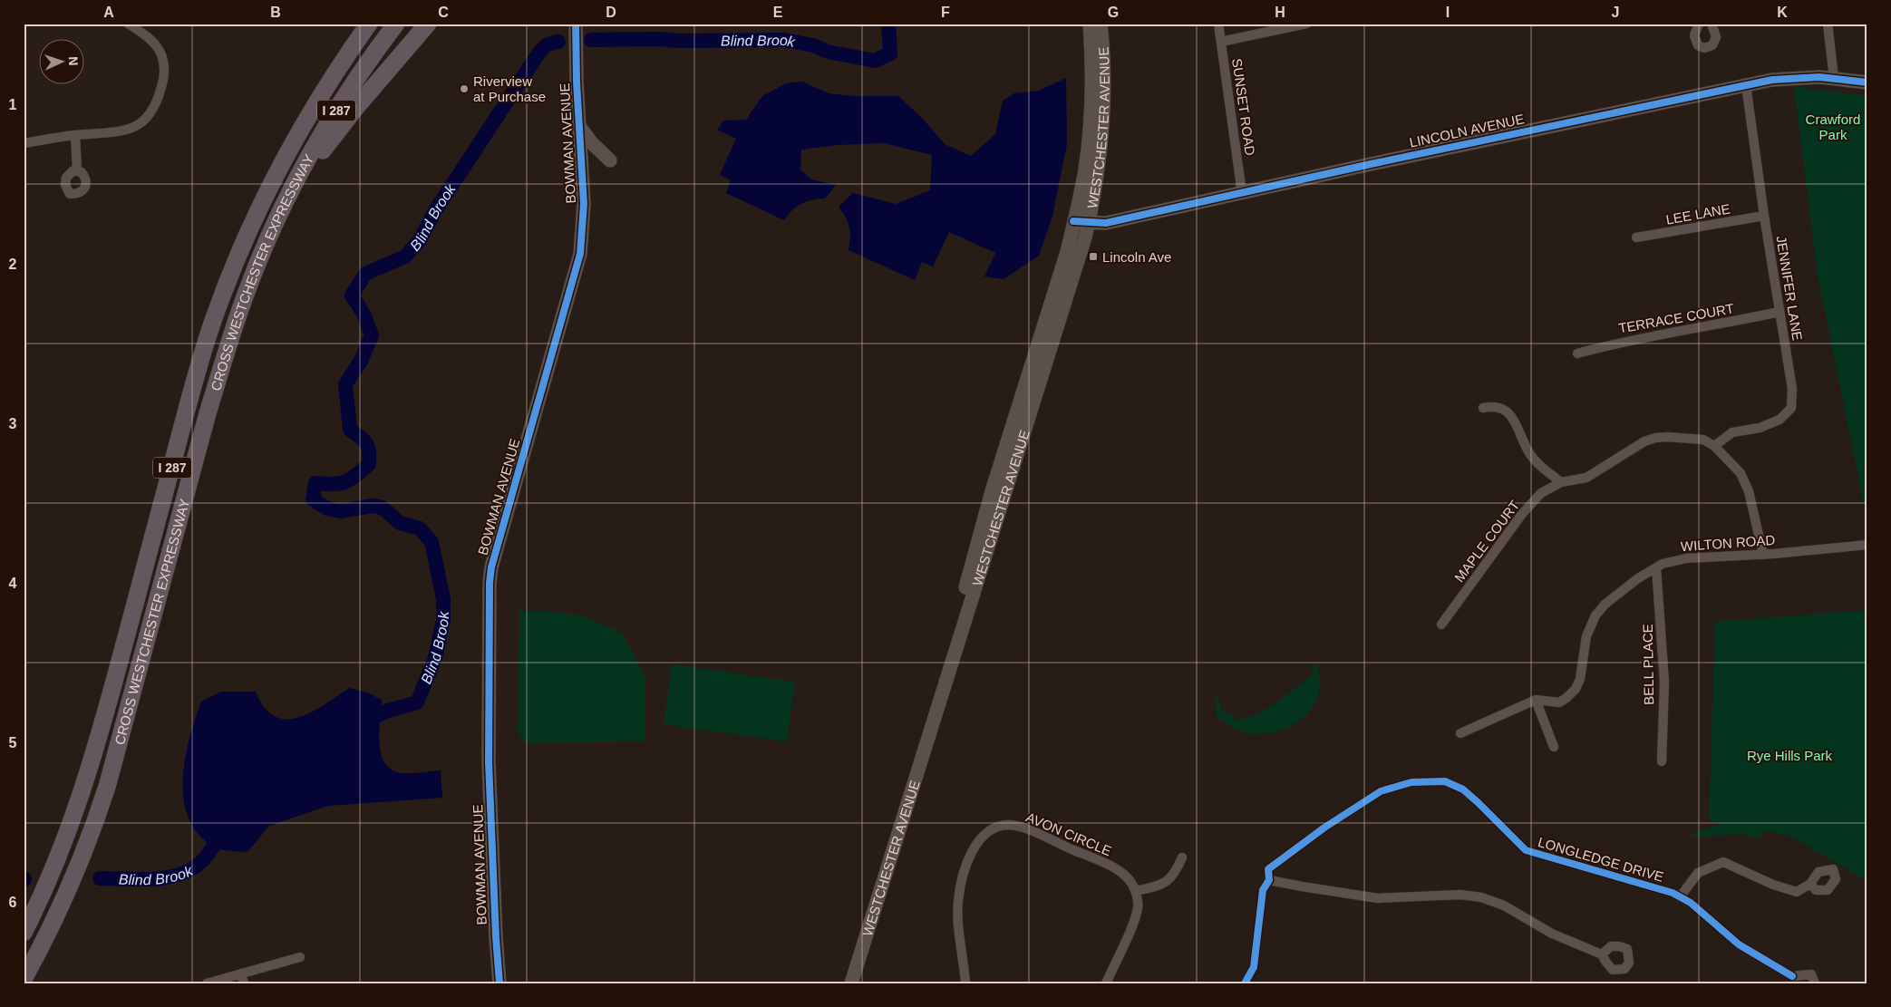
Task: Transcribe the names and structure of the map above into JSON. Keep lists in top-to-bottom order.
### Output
{
  "streets": {
    "highway": ["I 287", "CROSS WESTCHESTER EXPRESSWAY"],
    "main road": ["WESTCHESTER AVENUE", "LINCOLN AVENUE", "BOWMAN AVENUE"],
    "street": [
      "SUNSET ROAD",
      "LEE LANE",
      "JENNIFER LANE",
      "TERRACE COURT",
      "MAPLE COURT",
      "WILTON ROAD",
      "BELL PLACE",
      "AVON CIRCLE",
      "LONGLEDGE DRIVE"
    ]
  },
  "crossings": [
    ["SUNSET ROAD", "LINCOLN AVENUE"],
    ["WESTCHESTER AVENUE", "LINCOLN AVENUE"],
    ["LINCOLN AVENUE", "JENNIFER LANE"],
    ["LEE LANE", "JENNIFER LANE"],
    ["JENNIFER LANE", "TERRACE COURT"],
    ["JENNIFER LANE", "MAPLE COURT"],
    ["WILTON ROAD", "BELL PLACE"]
  ],
  "water": ["Blind Brook"],
  "parks": ["Crawford Park", "Rye Hills Park"],
  "places": {
    "other": ["Riverview at Purchase"],
    "transit": ["Lincoln Ave"]
  },
  "north": "right",
  "grid": {
    "columns": [
      "A",
      "B",
      "C",
      "D",
      "E",
      "F",
      "G",
      "H",
      "I",
      "J",
      "K"
    ],
    "rows": [
      "1",
      "2",
      "3",
      "4",
      "5",
      "6"
    ]
  }
}
